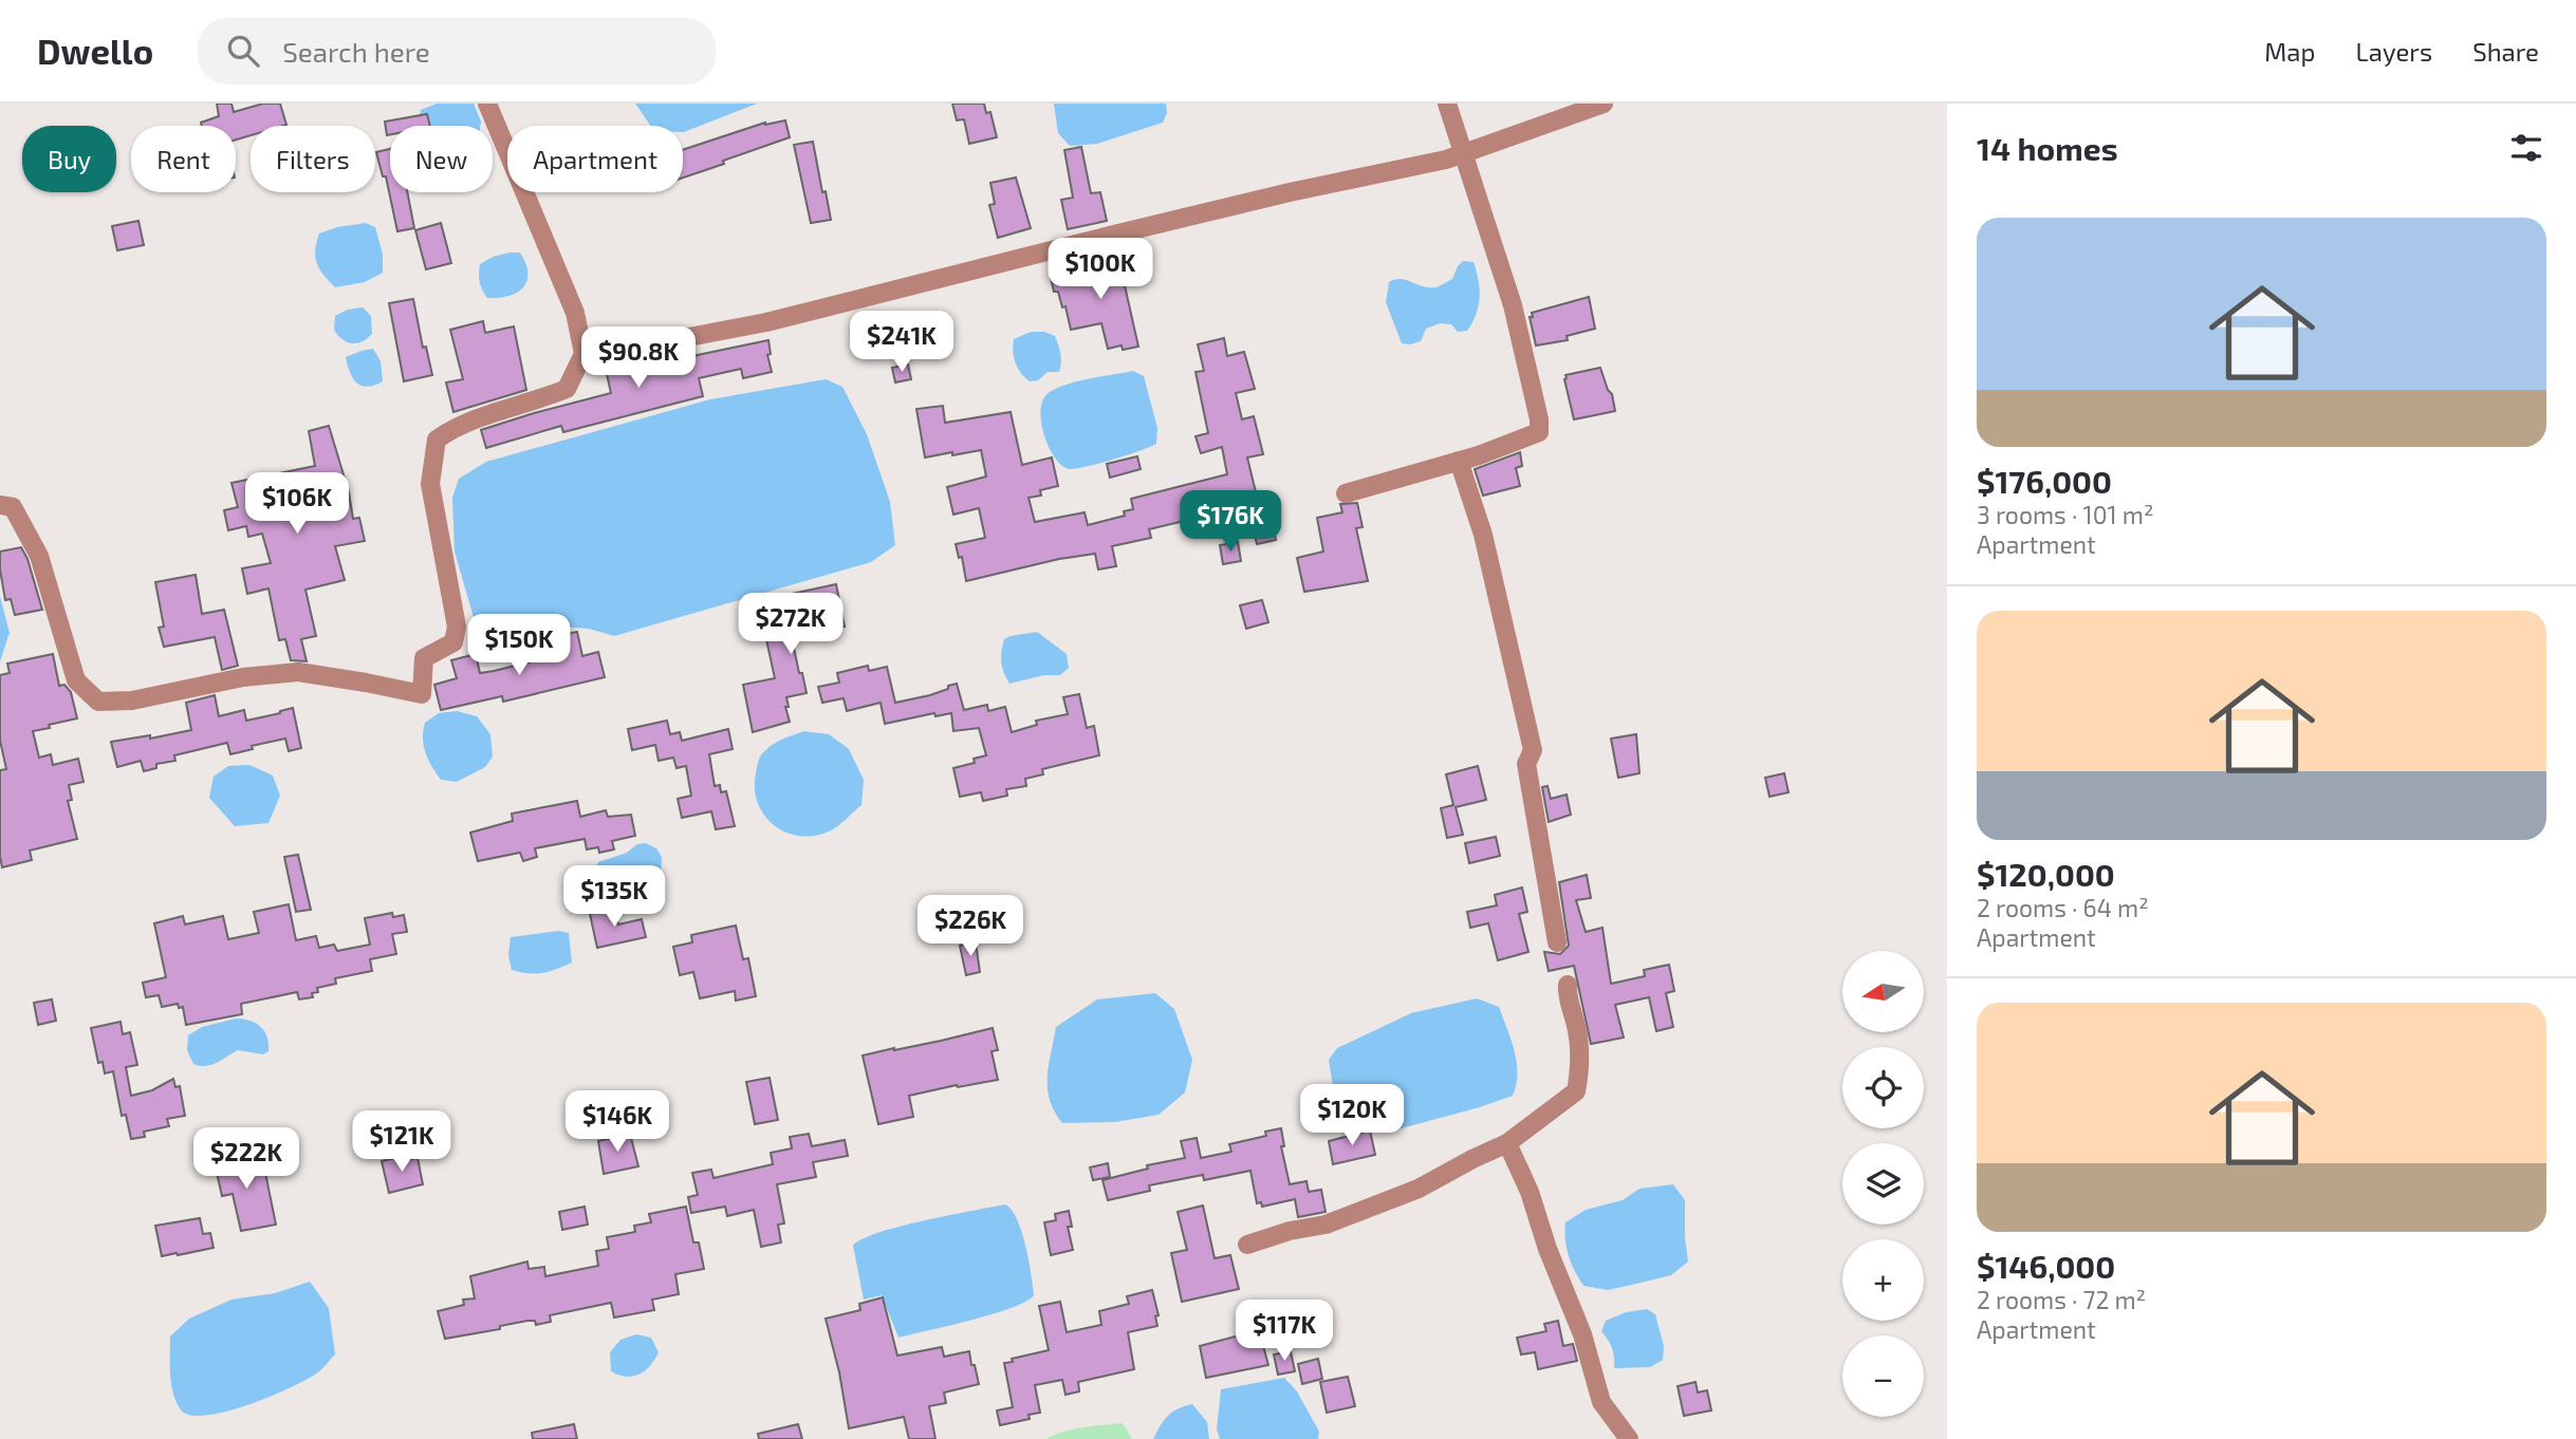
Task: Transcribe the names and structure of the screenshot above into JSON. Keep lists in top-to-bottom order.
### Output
{
  "north": "left",
  "page": {
    "header": "Dwello",
    "search": "Search here",
    "nav": ["Map", "Layers", "Share"],
    "heading": "14 homes",
    "chip": [
      "Buy",
      "Rent",
      "Filters",
      "New",
      "Apartment"
    ],
    "list": [
      {
        "name": "$176,000",
        "note": "3 rooms · 101 m² · Apartment"
      },
      {
        "name": "$120,000",
        "note": "2 rooms · 64 m² · Apartment"
      },
      {
        "name": "$146,000",
        "note": "2 rooms · 72 m² · Apartment"
      }
    ],
    "price": [
      "$100K",
      "$241K",
      "$90.8K",
      "$106K",
      "$176K",
      "$272K",
      "$150K",
      "$135K",
      "$226K",
      "$120K",
      "$146K",
      "$121K",
      "$222K",
      "$117K"
    ],
    "map_buttons": ["+", "−"]
  }
}
